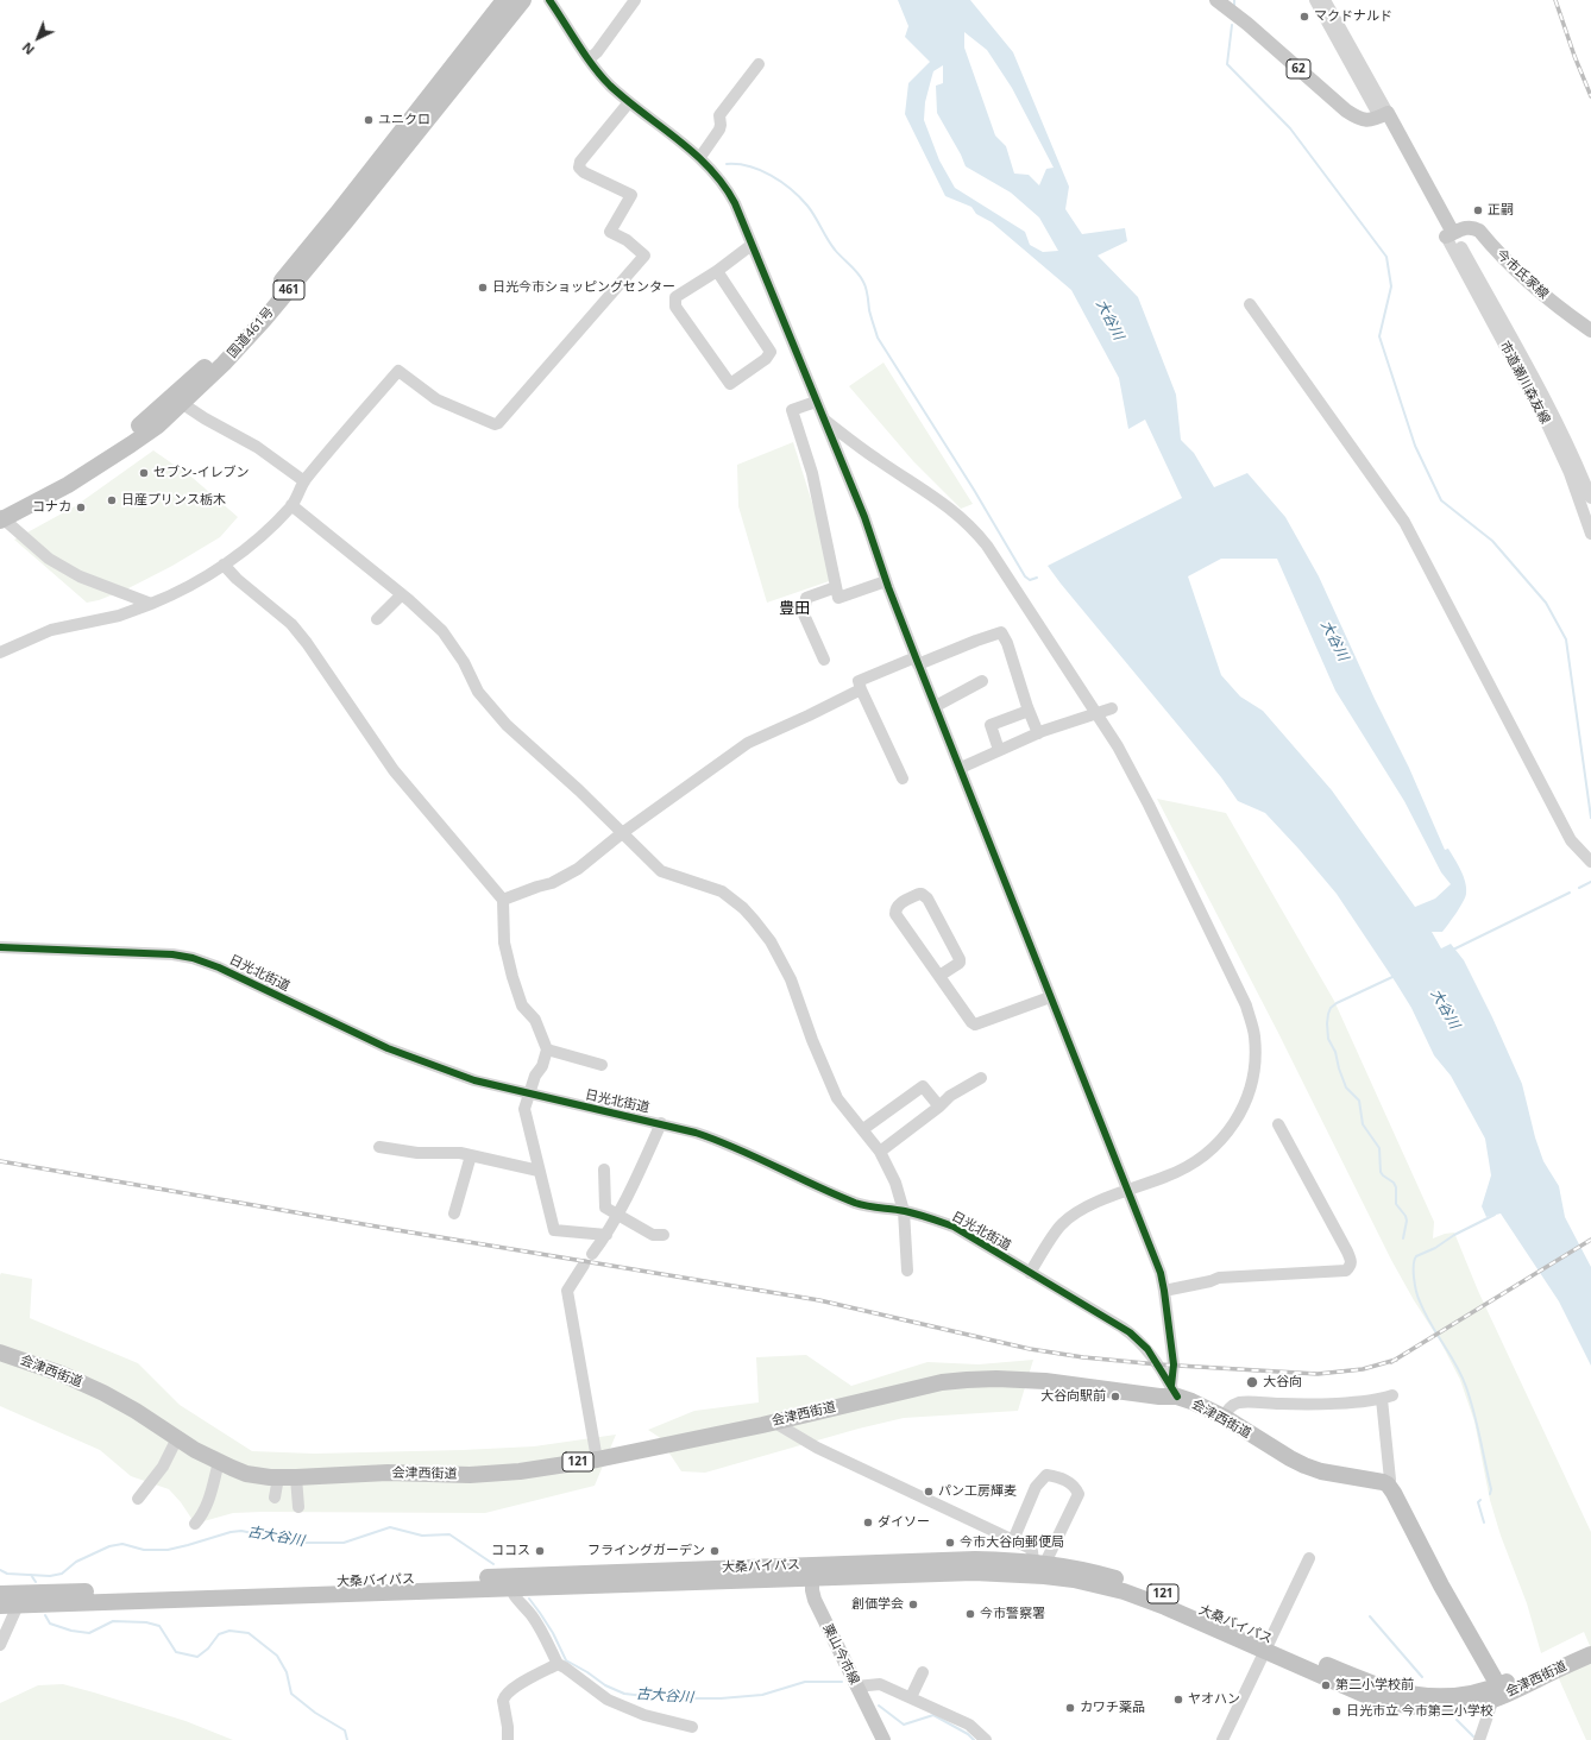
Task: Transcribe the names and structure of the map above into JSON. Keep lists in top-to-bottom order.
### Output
{
  "streets": {
    "highway": [
      "461",
      "国道461号",
      "会津西街道",
      "121",
      "大桑バイパス"
    ],
    "main road": ["62", "今市氏家線", "栗山今市線"],
    "street": ["市道瀬川森友線", "日光北街道"]
  },
  "crossings": [
    ["今市氏家線", "市道瀬川森友線"],
    ["日光北街道", "会津西街道"],
    ["会津西街道", "大桑バイパス"],
    ["大桑バイパス", "栗山今市線"]
  ],
  "districts": ["豊田"],
  "water": ["大谷川", "古大谷川"],
  "places": [
    "マクドナルド",
    "ユニクロ",
    "正嗣",
    "日光今市ショッピングセンター",
    "セブン-イレブン",
    "日産プリンス栃木",
    "コナカ",
    "大谷向",
    "大谷向駅前",
    "パン工房輝麦",
    "ダイソー",
    "今市大谷向郵便局",
    "ココス",
    "フライングガーデン",
    "創価学会",
    "今市警察署",
    "第二小学校前",
    "ヤオハン",
    "カワチ薬品",
    "日光市立 今市第二小学校"
  ],
  "north": "bottom left"
}
